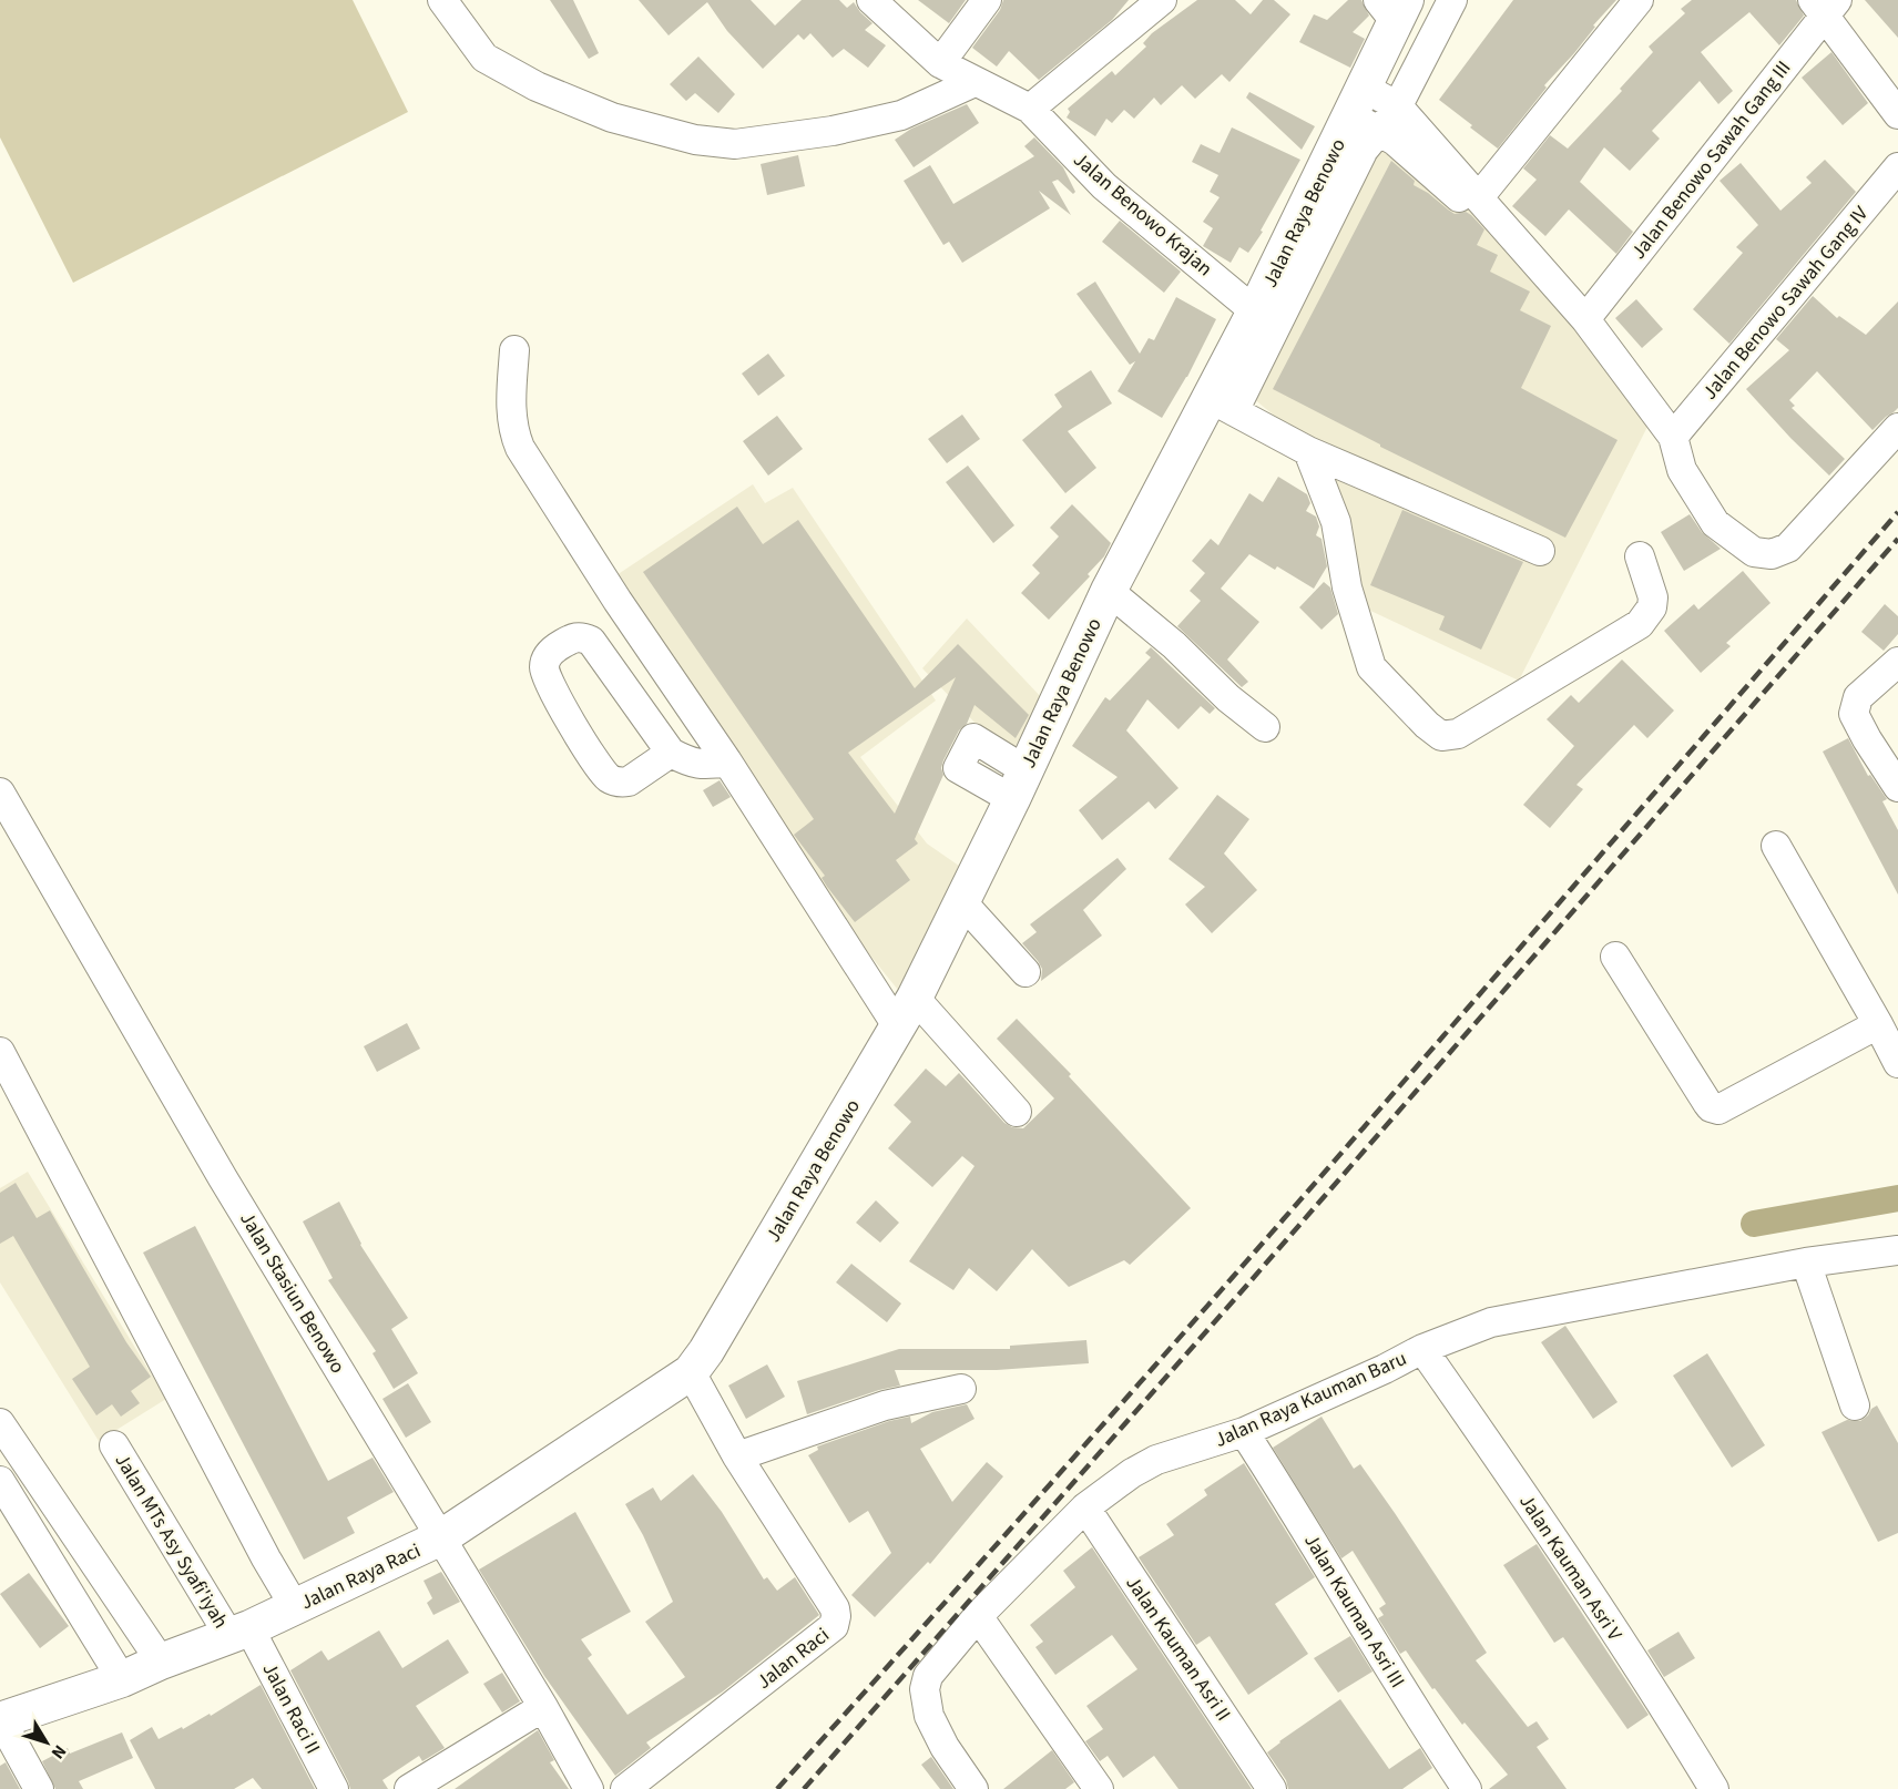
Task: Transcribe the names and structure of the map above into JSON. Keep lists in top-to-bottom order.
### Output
{
  "streets": {
    "main road": ["Jalan Raya Benowo", "Jalan Raya Raci"],
    "street": [
      "Jalan Benowo Sawah Gang III",
      "Jalan Benowo Krajan",
      "Jalan Benowo Sawah Gang IV",
      "Jalan Stasiun Benowo",
      "Jalan Raya Kauman Baru",
      "Jalan MTs Asy Syafi'iyah",
      "Jalan Kauman Asri V",
      "Jalan Kauman Asri III",
      "Jalan Kauman Asri II",
      "Jalan Raci",
      "Jalan Raci II"
    ]
  },
  "crossings": [
    ["Jalan Raya Benowo", "Jalan Benowo Krajan"],
    ["Jalan Raya Benowo", "Jalan Raya Raci"],
    ["Jalan Raya Benowo", "Jalan Raci"],
    ["Jalan Stasiun Benowo", "Jalan Raya Raci"],
    ["Jalan Raya Kauman Baru", "Jalan Kauman Asri V"],
    ["Jalan Raya Kauman Baru", "Jalan Kauman Asri III"],
    ["Jalan Raya Kauman Baru", "Jalan Kauman Asri II"],
    ["Jalan MTs Asy Syafi'iyah", "Jalan Raya Raci"],
    ["Jalan MTs Asy Syafi'iyah", "Jalan Raci II"],
    ["Jalan Raya Raci", "Jalan Raci"],
    ["Jalan Raya Raci", "Jalan Raci II"]
  ],
  "north": "bottom right"
}
